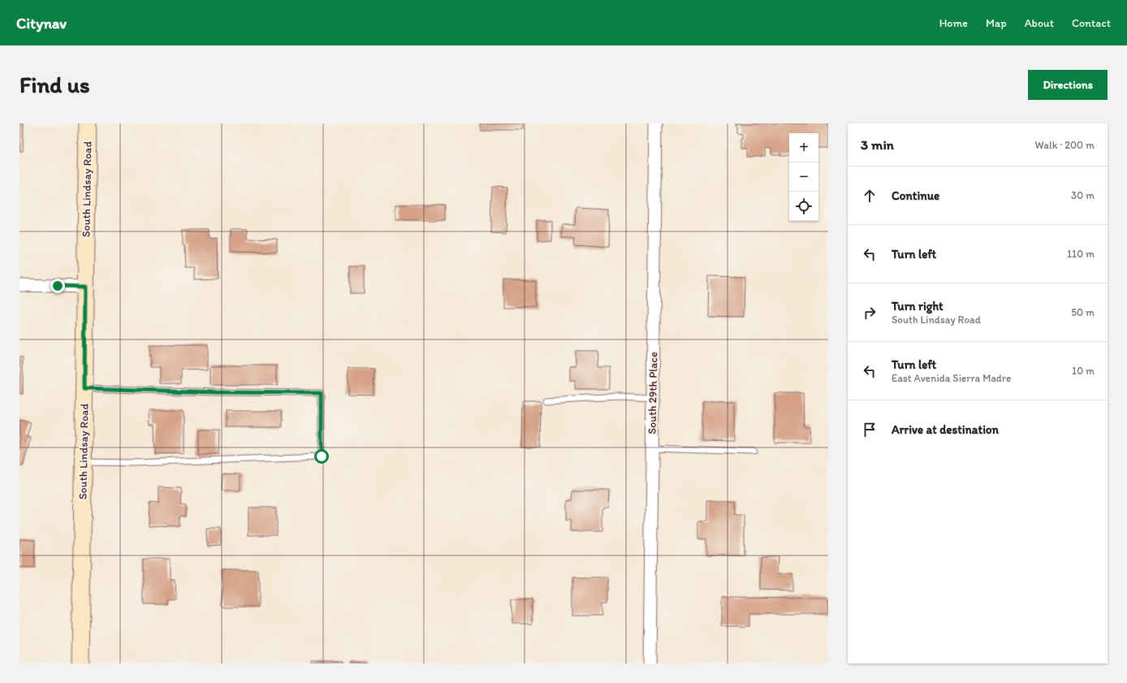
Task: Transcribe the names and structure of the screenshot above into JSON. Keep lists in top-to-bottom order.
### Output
{
  "streets": {
    "main road": ["South Lindsay Road"],
    "street": ["South 29th Place"]
  },
  "page": {
    "header": "Citynav",
    "nav": [
      "Home",
      "Map",
      "About",
      "Contact"
    ],
    "buttons": "Directions",
    "title": "Find us",
    "heading": ["3 min", "Walk · 200 m"],
    "map_buttons": ["+", "−"],
    "list": [
      ["Continue", "30 m"],
      ["Turn left", "110 m"],
      ["Turn right", "South Lindsay Road", "50 m"],
      ["Turn left", "East Avenida Sierra Madre", "10 m"],
      "Arrive at destination"
    ]
  }
}
